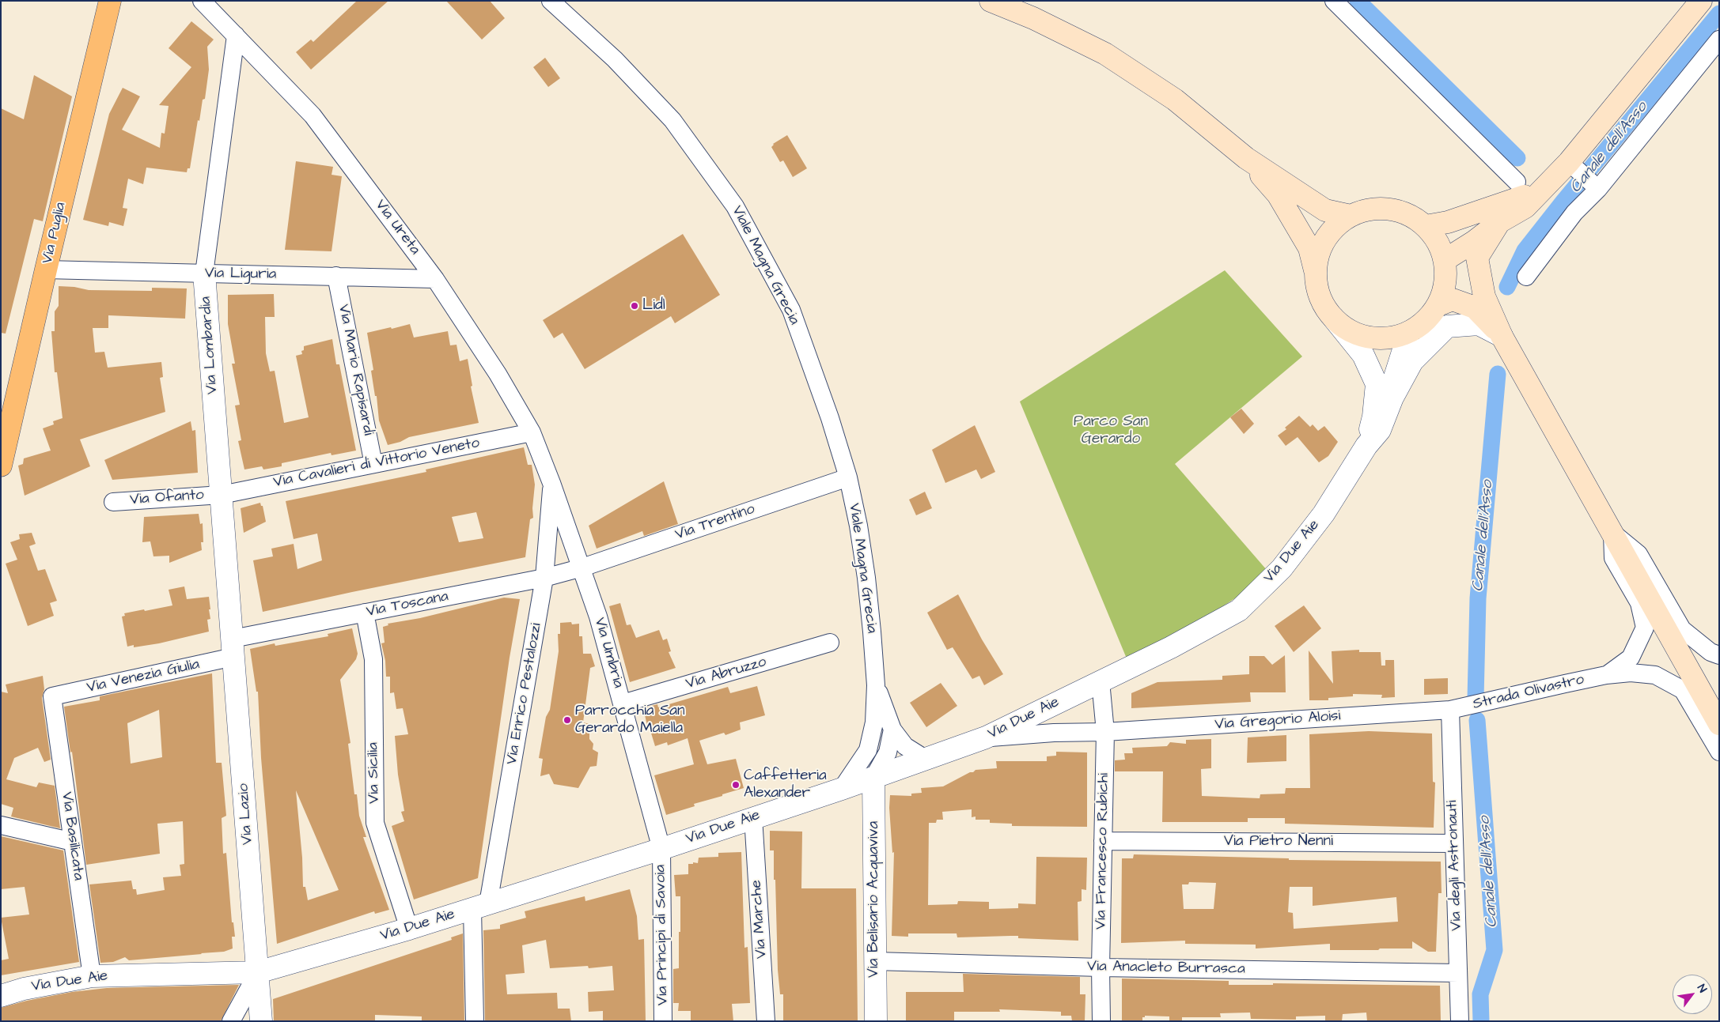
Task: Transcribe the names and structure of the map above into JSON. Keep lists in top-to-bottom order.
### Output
{
  "streets": {
    "main road": ["Via Puglia"],
    "street": [
      "Via Ureta",
      "Viale Magna Grecia",
      "Via Liguria",
      "Via Lombardia",
      "Via Mario Rapisardi",
      "Via Cavalieri di Vittorio Veneto",
      "Via Ofanto",
      "Via Trentino",
      "Via Due Aie",
      "Via Toscana",
      "Via Umbria",
      "Via Abruzzo",
      "Via Venezia Giulia",
      "Strada Olivastro",
      "Via Enrico Pestalozzi",
      "Via Gregorio Aloisi",
      "Via Sicilia",
      "Via Lazio",
      "Via Basilicata",
      "Via Pietro Nenni",
      "Via Francesco Rubichi",
      "Via degli Astronauti",
      "Via Belisario Acquaviva",
      "Via Marche",
      "Via Principi di Savoia",
      "Via Anacleto Burrasca"
    ]
  },
  "crossings": [
    ["Via Ureta", "Via Liguria"],
    ["Via Ureta", "Via Lombardia"],
    ["Via Ureta", "Via Cavalieri di Vittorio Veneto"],
    ["Via Ureta", "Via Umbria"],
    ["Via Ureta", "Via Enrico Pestalozzi"],
    ["Via Puglia", "Via Liguria"],
    ["Viale Magna Grecia", "Via Trentino"],
    ["Viale Magna Grecia", "Via Due Aie"],
    ["Viale Magna Grecia", "Via Belisario Acquaviva"],
    ["Via Liguria", "Via Lombardia"],
    ["Via Liguria", "Via Mario Rapisardi"],
    ["Via Lombardia", "Via Cavalieri di Vittorio Veneto"],
    ["Via Lombardia", "Via Ofanto"],
    ["Via Lombardia", "Via Toscana"],
    ["Via Lombardia", "Via Venezia Giulia"],
    ["Via Lombardia", "Via Lazio"],
    ["Via Mario Rapisardi", "Via Cavalieri di Vittorio Veneto"],
    ["Via Cavalieri di Vittorio Veneto", "Via Ofanto"],
    ["Via Trentino", "Via Toscana"],
    ["Via Trentino", "Via Umbria"],
    ["Via Due Aie", "Via Umbria"],
    ["Via Due Aie", "Via Enrico Pestalozzi"],
    ["Via Due Aie", "Via Gregorio Aloisi"],
    ["Via Due Aie", "Via Sicilia"],
    ["Via Due Aie", "Via Lazio"],
    ["Via Due Aie", "Via Basilicata"],
    ["Via Due Aie", "Via Francesco Rubichi"],
    ["Via Due Aie", "Via Belisario Acquaviva"],
    ["Via Due Aie", "Via Marche"],
    ["Via Due Aie", "Via Principi di Savoia"],
    ["Via Toscana", "Via Umbria"],
    ["Via Toscana", "Via Venezia Giulia"],
    ["Via Toscana", "Via Enrico Pestalozzi"],
    ["Via Toscana", "Via Sicilia"],
    ["Via Toscana", "Via Lazio"],
    ["Via Umbria", "Via Abruzzo"],
    ["Via Umbria", "Via Enrico Pestalozzi"],
    ["Via Umbria", "Via Principi di Savoia"],
    ["Via Venezia Giulia", "Via Lazio"],
    ["Via Venezia Giulia", "Via Basilicata"],
    ["Strada Olivastro", "Via Gregorio Aloisi"],
    ["Strada Olivastro", "Via degli Astronauti"],
    ["Via Gregorio Aloisi", "Via Francesco Rubichi"],
    ["Via Gregorio Aloisi", "Via degli Astronauti"],
    ["Via Pietro Nenni", "Via Francesco Rubichi"],
    ["Via Pietro Nenni", "Via degli Astronauti"],
    ["Via Francesco Rubichi", "Via Anacleto Burrasca"],
    ["Via degli Astronauti", "Via Anacleto Burrasca"],
    ["Via Belisario Acquaviva", "Via Anacleto Burrasca"]
  ],
  "water": ["Canale dell'Asso"],
  "parks": ["Parco San Gerardo"],
  "places": ["Lidl", "Parrocchia San Gerardo Maiella", "Caffetteria Alexander"],
  "north": "top right"
}
